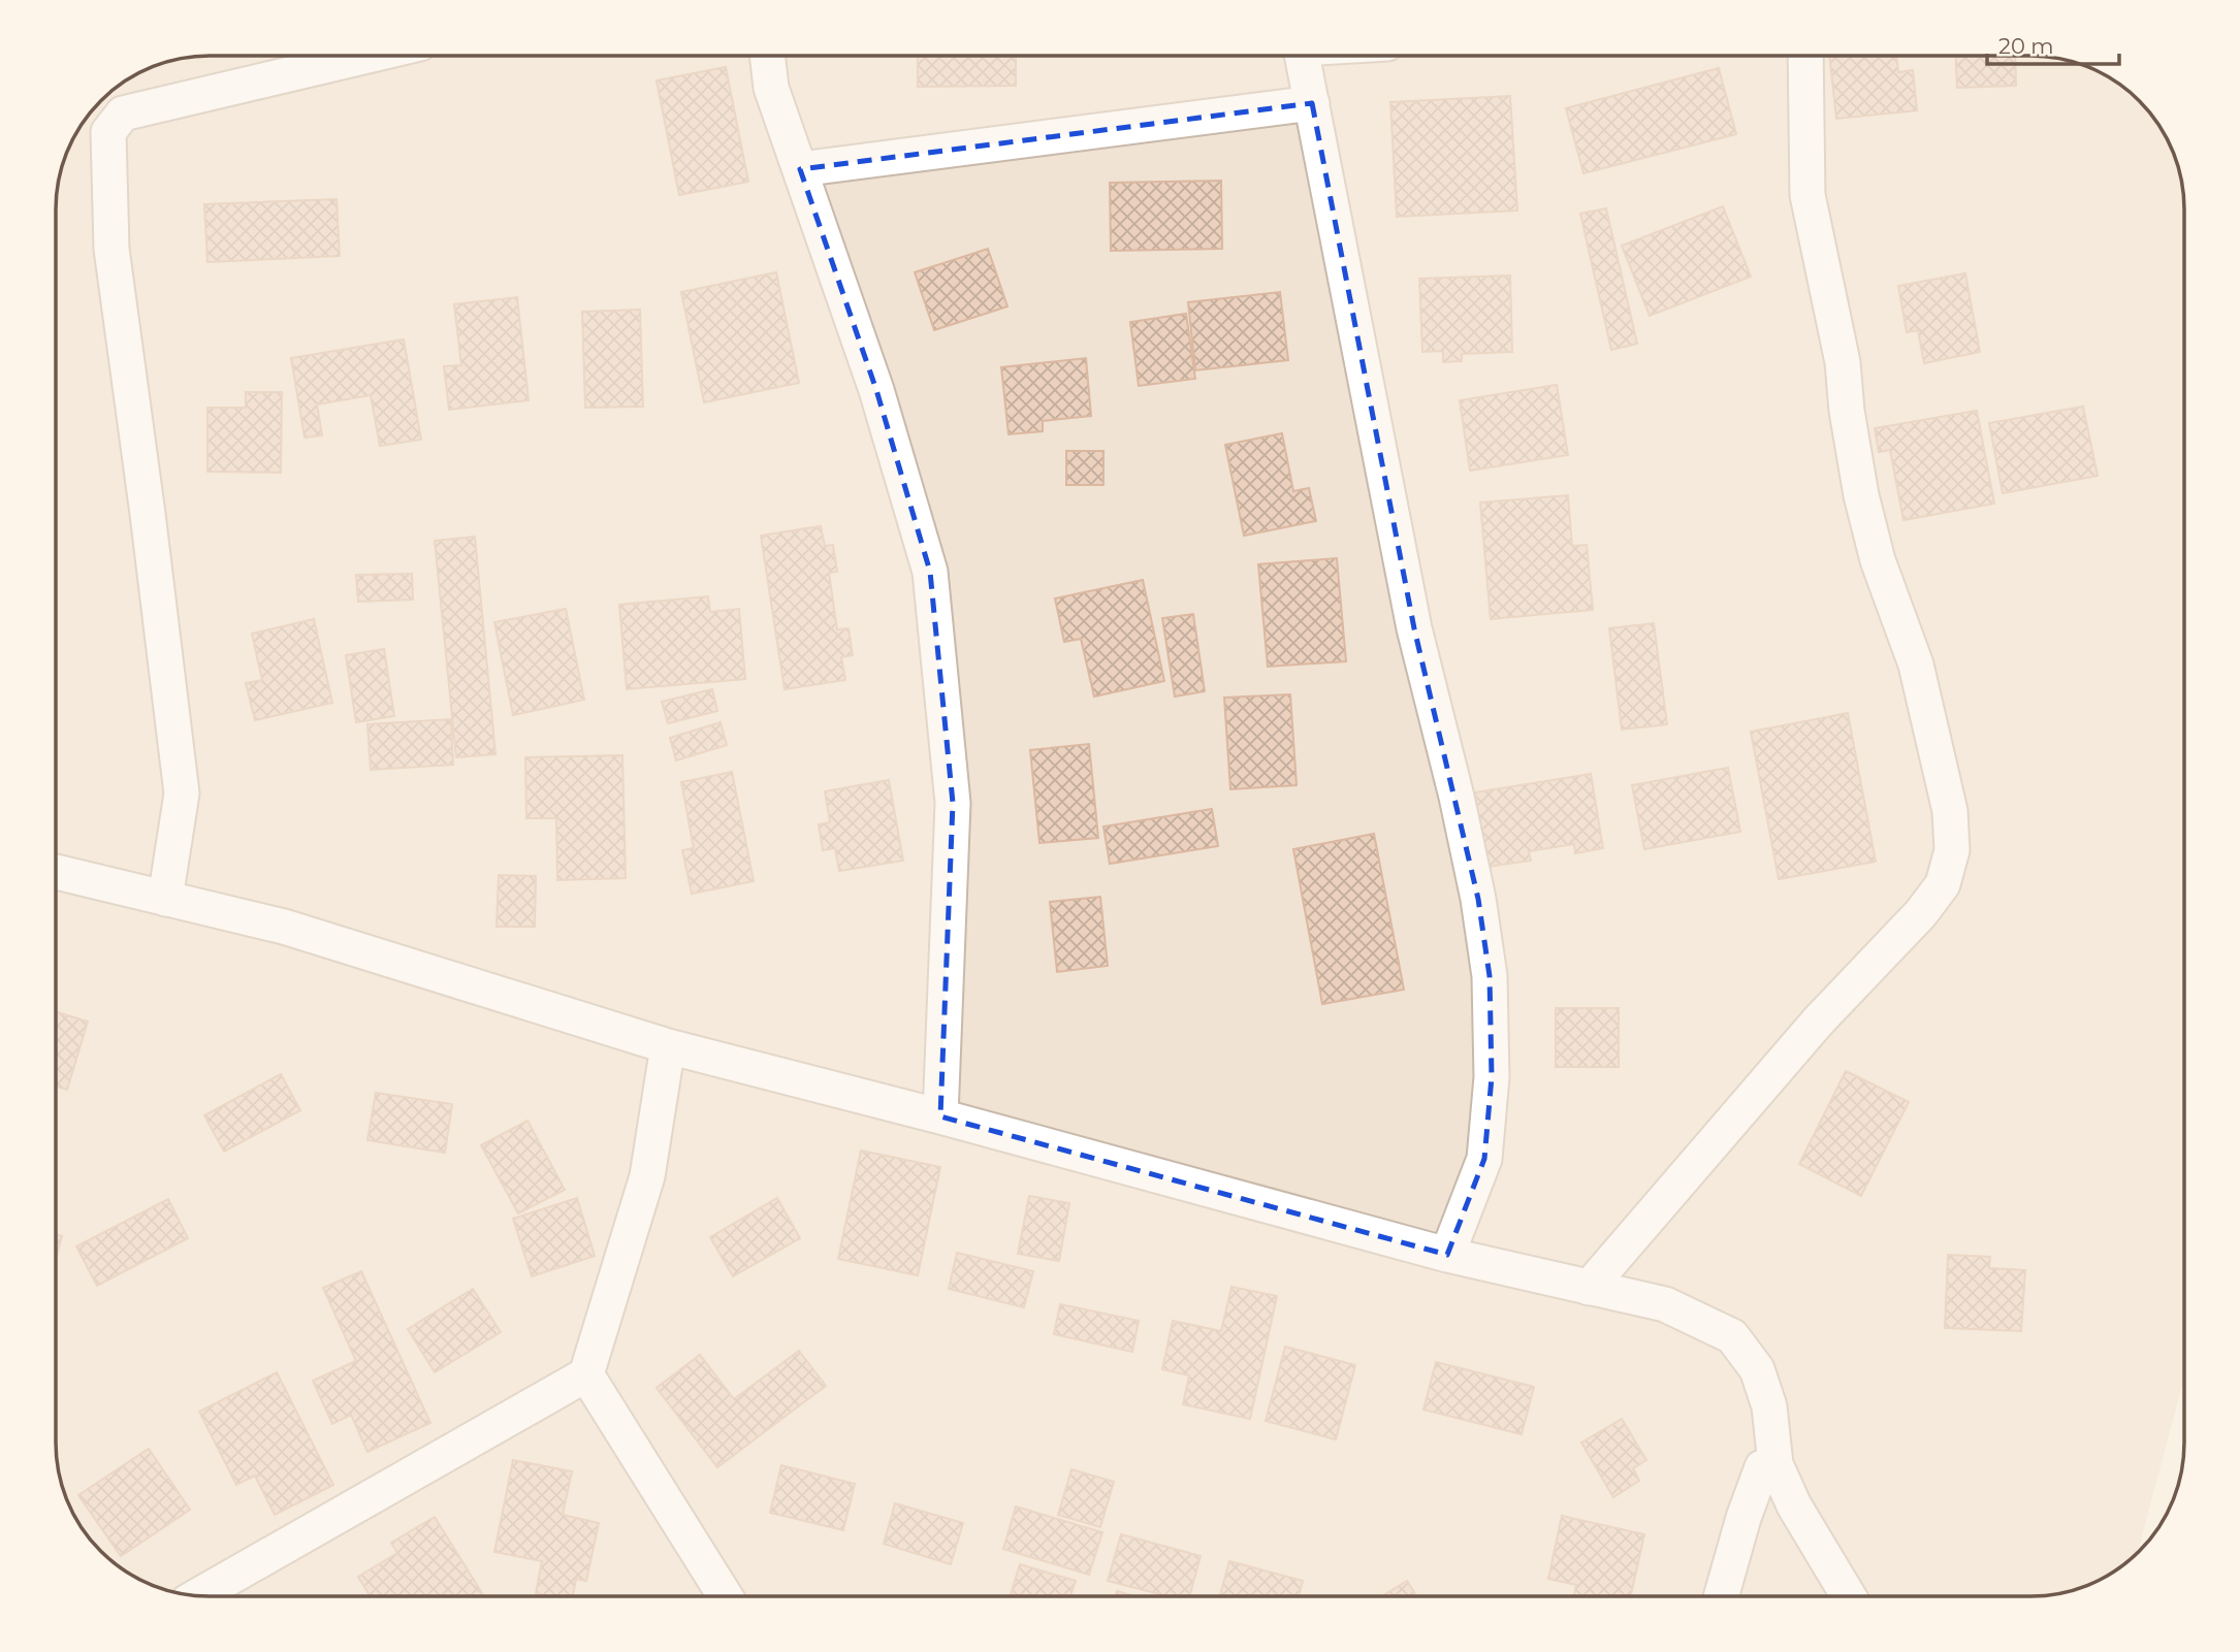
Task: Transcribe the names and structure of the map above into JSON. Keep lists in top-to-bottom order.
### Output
{
  "scale_bar": "20 m"
}
